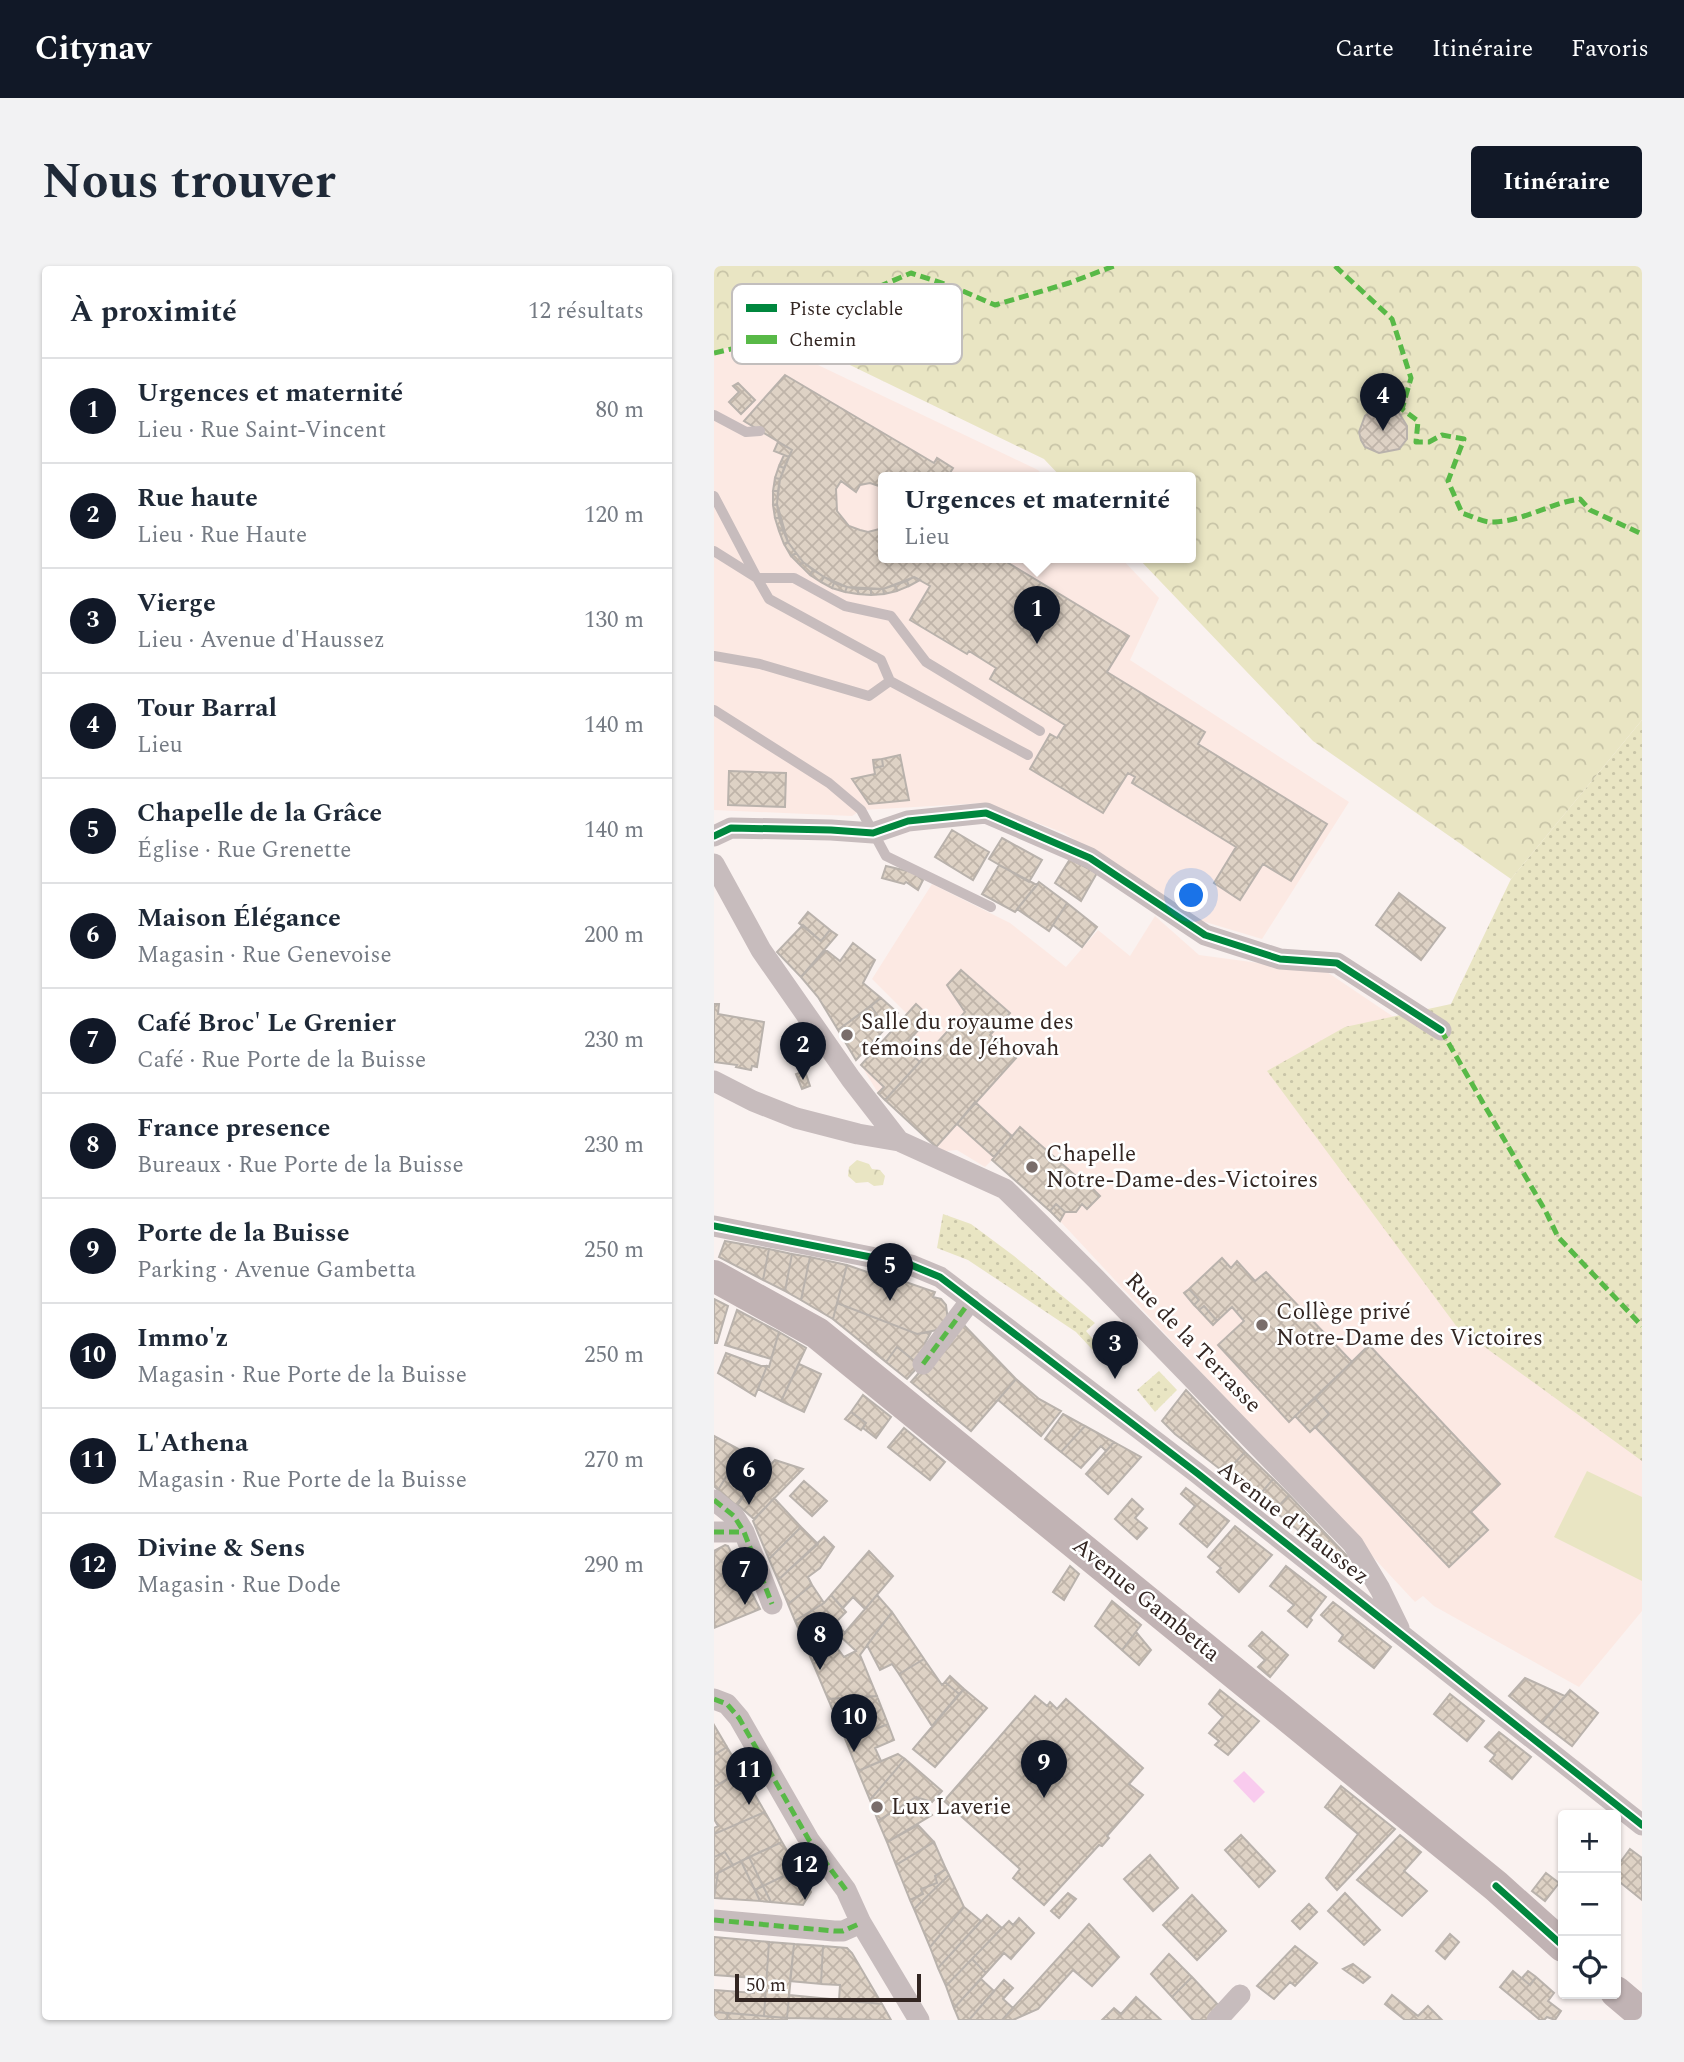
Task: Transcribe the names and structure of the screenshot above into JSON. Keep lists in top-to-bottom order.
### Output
{
  "streets": {
    "main road": ["Avenue Gambetta"],
    "street": ["Rue de la Terrasse", "Avenue d'Haussez"]
  },
  "crossings": [
    ["Rue de la Terrasse", "Avenue d'Haussez"]
  ],
  "places": [
    "Salle du royaume des témoins de Jéhovah",
    "Chapelle Notre-Dame-des-Victoires",
    "Collège privé Notre-Dame des Victoires",
    "Lux Laverie"
  ],
  "legend": ["Piste cyclable", "Chemin"],
  "scale_bar": "50 m",
  "page": {
    "header": "Citynav",
    "nav": ["Carte", "Itinéraire", "Favoris"],
    "title": "Nous trouver",
    "buttons": "Itinéraire",
    "heading": ["À proximité", "12 résultats"],
    "list": [
      {
        "mark": "1",
        "name": "Urgences et maternité",
        "note": "Lieu · Rue Saint-Vincent",
        "value": "80 m"
      },
      {
        "mark": "2",
        "name": "Rue haute",
        "note": "Lieu · Rue Haute",
        "value": "120 m"
      },
      {
        "mark": "3",
        "name": "Vierge",
        "note": "Lieu · Avenue d'Haussez",
        "value": "130 m"
      },
      {
        "mark": "4",
        "name": "Tour Barral",
        "note": "Lieu",
        "value": "140 m"
      },
      {
        "mark": "5",
        "name": "Chapelle de la Grâce",
        "note": "Église · Rue Grenette",
        "value": "140 m"
      },
      {
        "mark": "6",
        "name": "Maison Élégance",
        "note": "Magasin · Rue Genevoise",
        "value": "200 m"
      },
      {
        "mark": "7",
        "name": "Café Broc' Le Grenier",
        "note": "Café · Rue Porte de la Buisse",
        "value": "230 m"
      },
      {
        "mark": "8",
        "name": "France presence",
        "note": "Bureaux · Rue Porte de la Buisse",
        "value": "230 m"
      },
      {
        "mark": "9",
        "name": "Porte de la Buisse",
        "note": "Parking · Avenue Gambetta",
        "value": "250 m"
      },
      {
        "mark": "10",
        "name": "Immo'z",
        "note": "Magasin · Rue Porte de la Buisse",
        "value": "250 m"
      },
      {
        "mark": "11",
        "name": "L'Athena",
        "note": "Magasin · Rue Porte de la Buisse",
        "value": "270 m"
      },
      {
        "mark": "12",
        "name": "Divine & Sens",
        "note": "Magasin · Rue Dode",
        "value": "290 m"
      }
    ],
    "pins": [
      "4",
      "1",
      "2",
      "5",
      "3",
      "6",
      "7",
      "8",
      "10",
      "9",
      "11",
      "12"
    ],
    "popup": ["Urgences et maternité", "Lieu"],
    "map_buttons": ["+", "−"],
    "scale": "50 m"
  }
}
